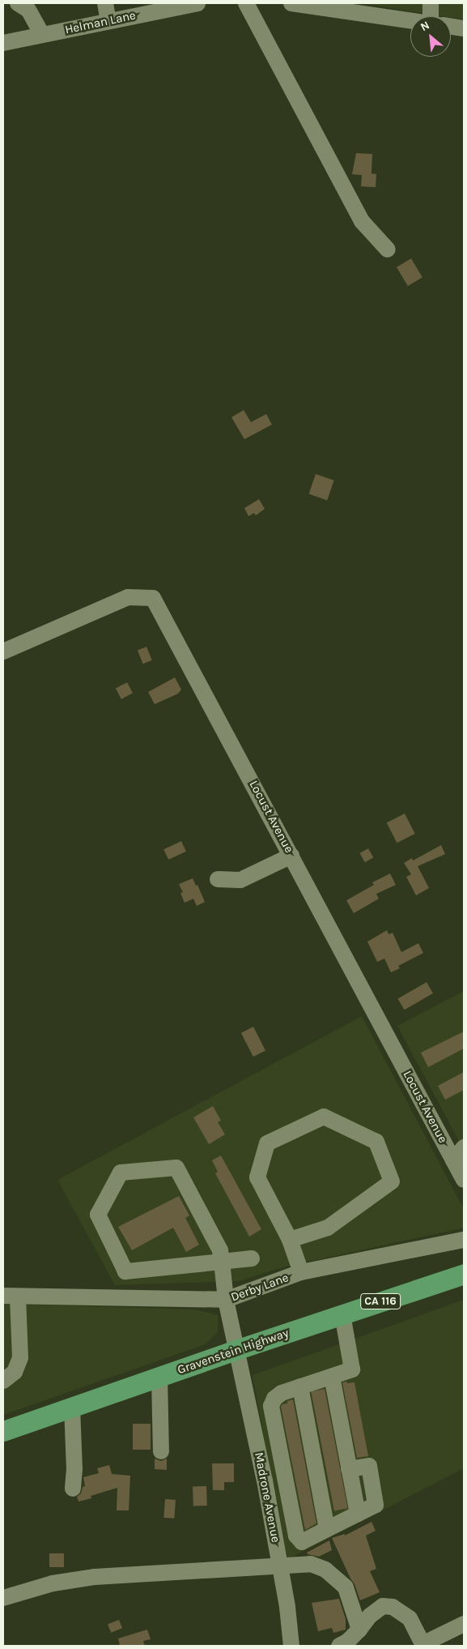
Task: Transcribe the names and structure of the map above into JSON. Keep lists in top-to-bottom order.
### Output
{
  "streets": {
    "main road": ["CA 116", "Gravenstein Highway"],
    "street": [
      "Helman Lane",
      "Locust Avenue",
      "Derby Lane",
      "Madrone Avenue"
    ]
  },
  "crossings": [
    ["Derby Lane", "Madrone Avenue"],
    ["Gravenstein Highway", "Madrone Avenue"]
  ],
  "north": "top left"
}
